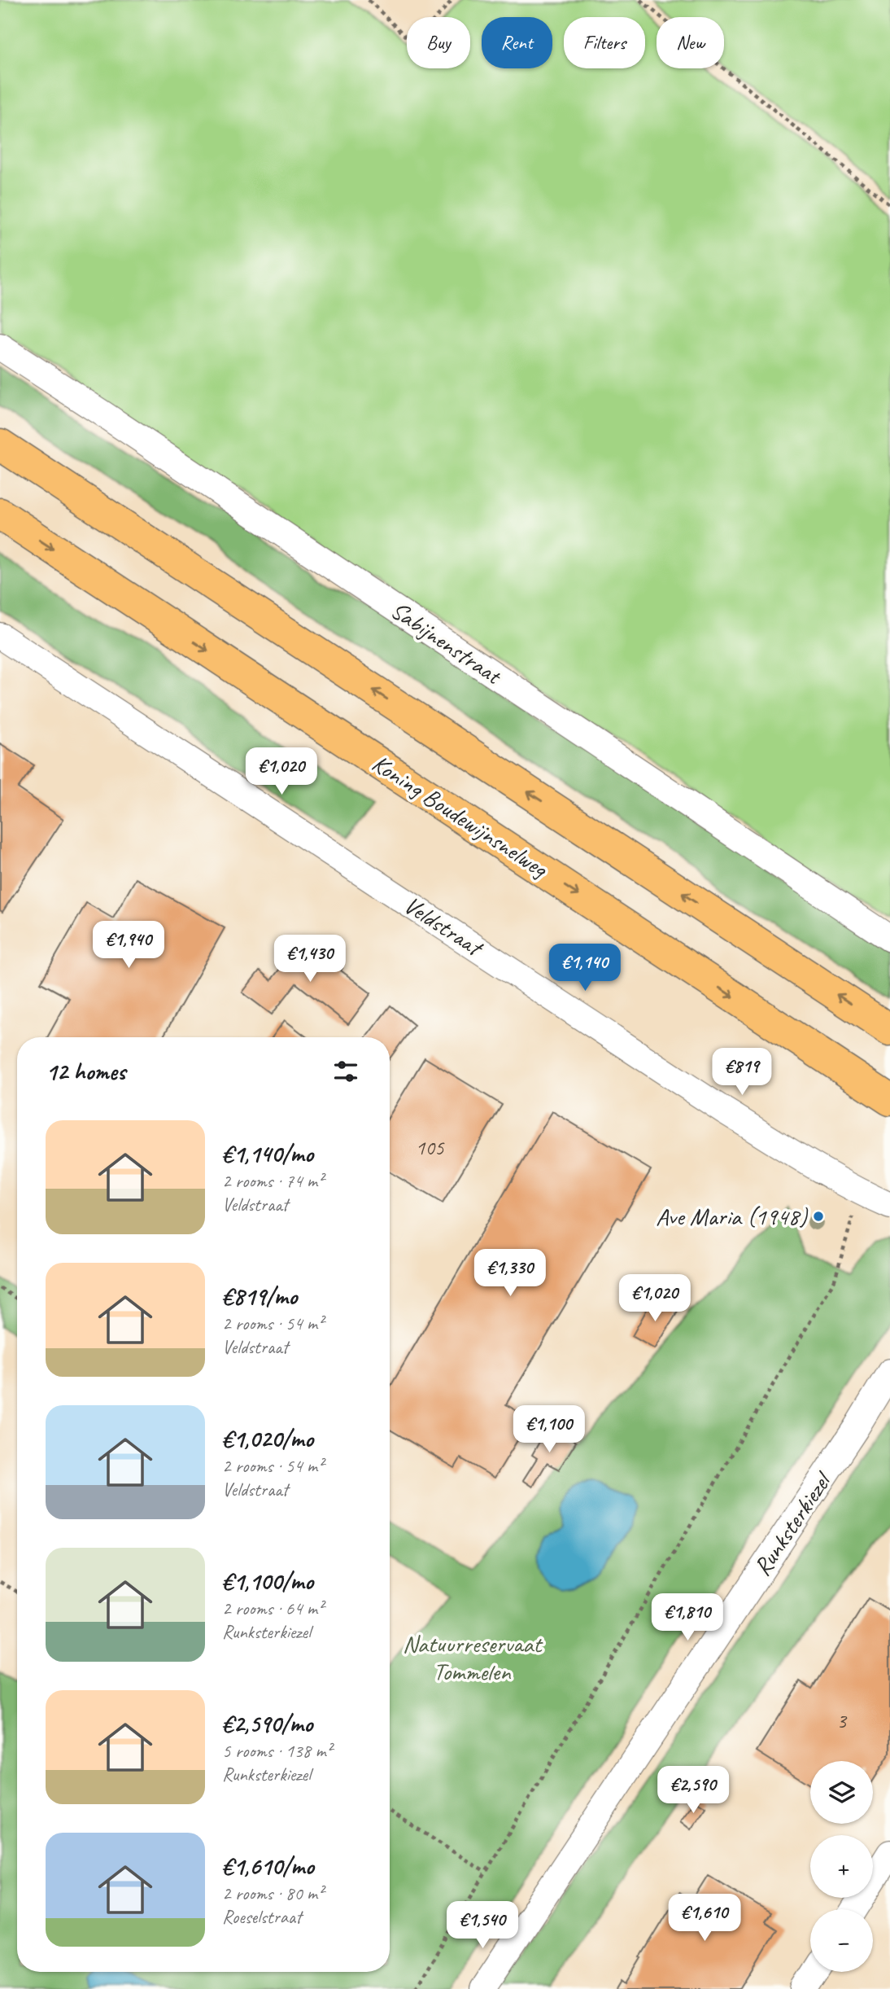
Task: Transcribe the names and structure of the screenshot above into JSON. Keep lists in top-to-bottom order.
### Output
{
  "streets": {
    "highway": ["Koning Boudewijnsnelweg"],
    "street": ["Sabijnenstraat", "Veldstraat", "Runksterkiezel"]
  },
  "parks": ["Natuurreservaat Tommelen"],
  "places": ["Ave Maria (1948)"],
  "house_numbers": ["105", "3"],
  "page": {
    "chip": [
      "Buy",
      "Rent",
      "Filters",
      "New"
    ],
    "price": [
      "€1,020",
      "€1,940",
      "€1,430",
      "€1,140",
      "€819",
      "€1,330",
      "€1,020",
      "€1,100",
      "€1,810",
      "€2,590",
      "€1,610",
      "€1,540"
    ],
    "heading": "12 homes",
    "list": [
      {
        "name": "€1,140/mo",
        "note": "2 rooms · 74 m² · Veldstraat"
      },
      {
        "name": "€819/mo",
        "note": "2 rooms · 54 m² · Veldstraat"
      },
      {
        "name": "€1,020/mo",
        "note": "2 rooms · 54 m² · Veldstraat"
      },
      {
        "name": "€1,100/mo",
        "note": "2 rooms · 64 m² · Runksterkiezel"
      },
      {
        "name": "€2,590/mo",
        "note": "5 rooms · 138 m² · Runksterkiezel"
      },
      {
        "name": "€1,610/mo",
        "note": "2 rooms · 80 m² · Roeselstraat"
      }
    ],
    "map_buttons": ["+", "−"]
  }
}
